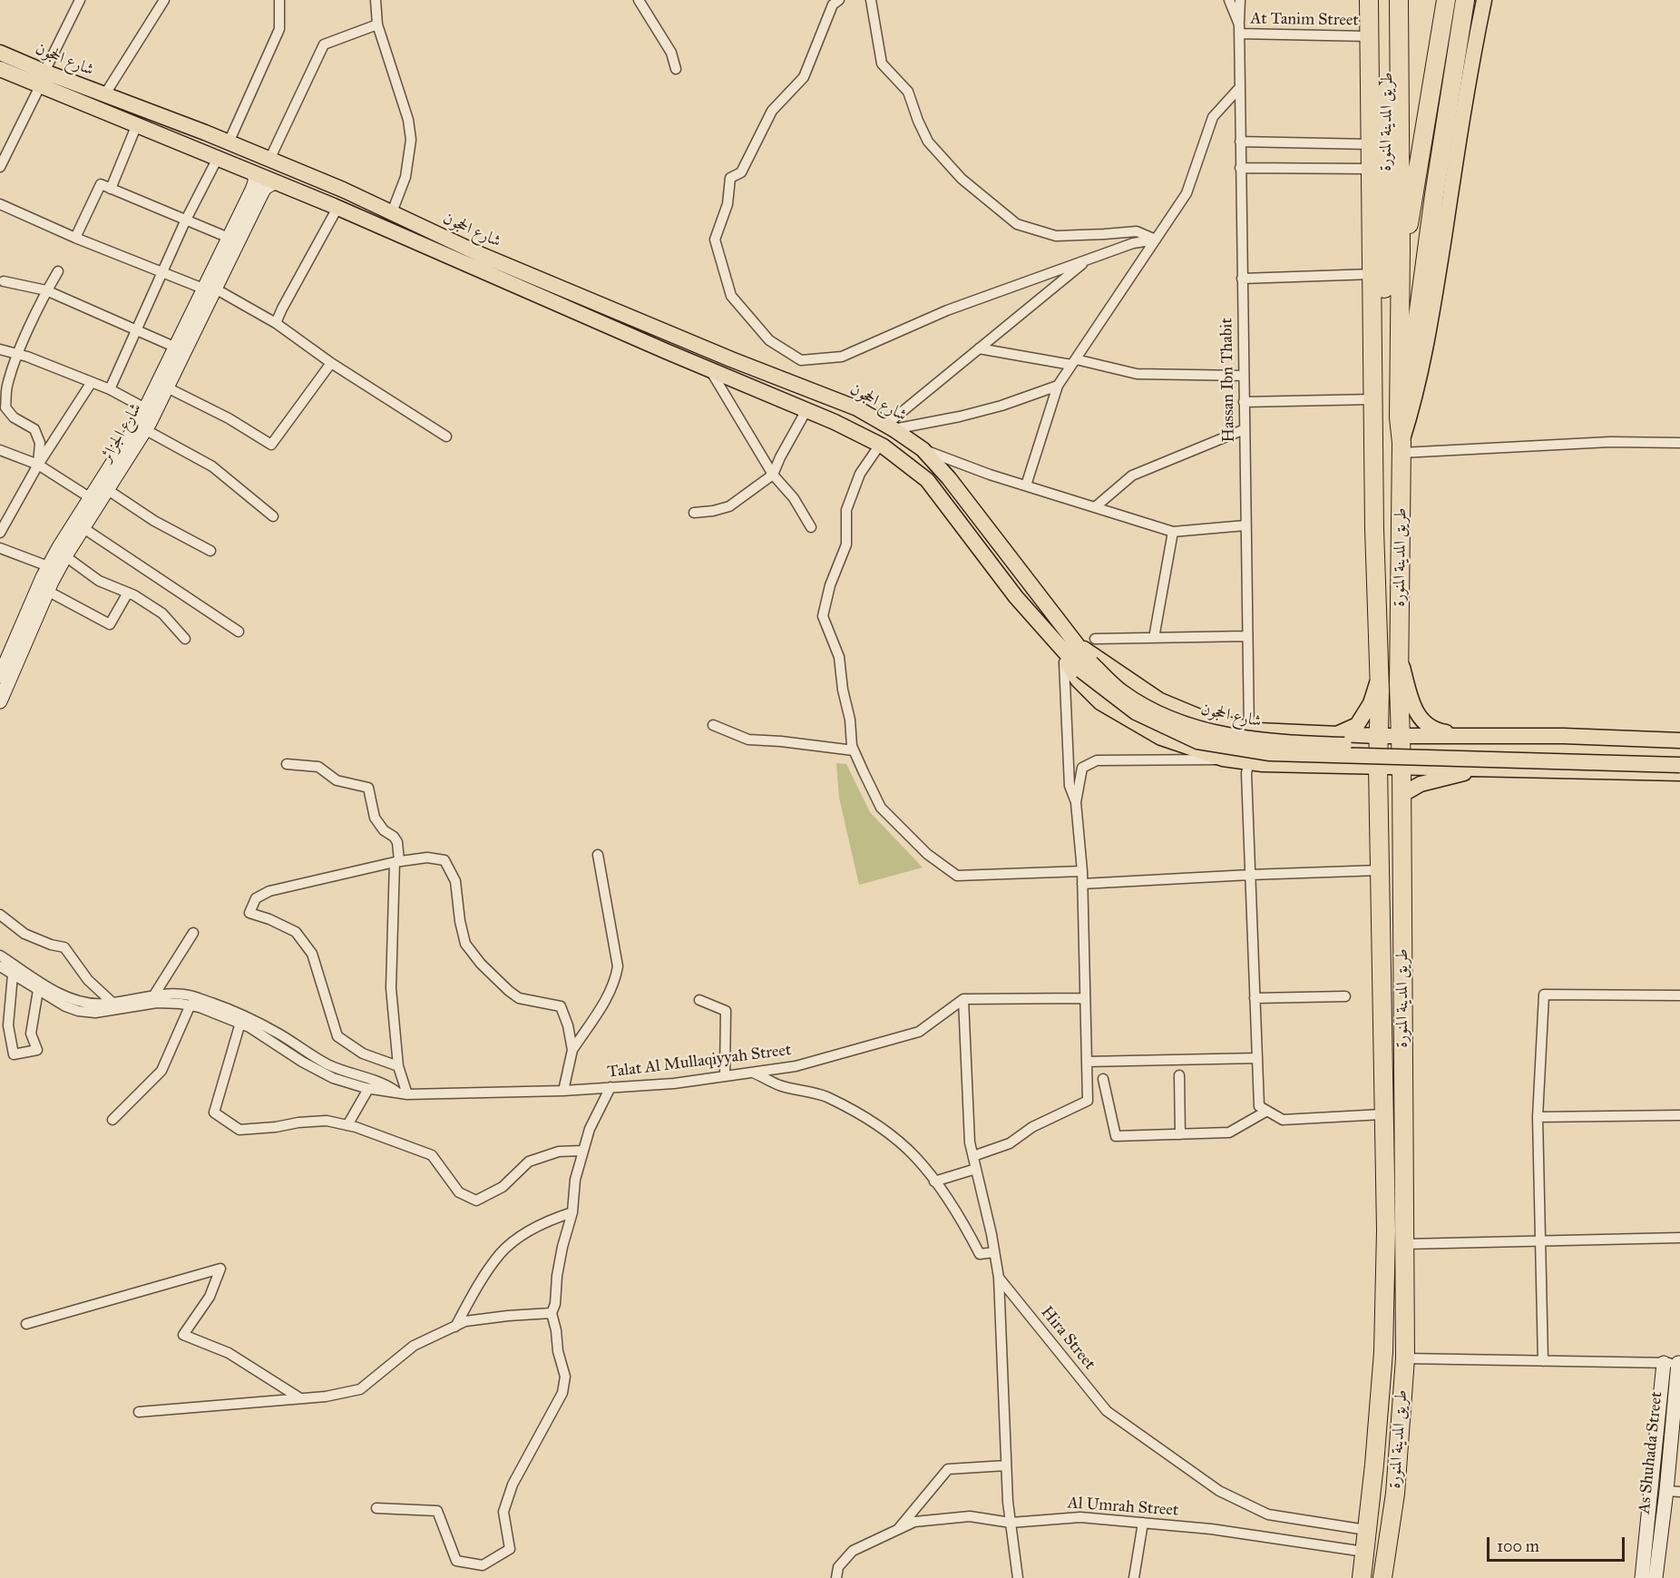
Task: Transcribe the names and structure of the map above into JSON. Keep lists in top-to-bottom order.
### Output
{
  "streets": {
    "highway": ["طريق المدينة المنورة"],
    "main road": ["شارع الحجون"],
    "street": [
      "At Tanim Street",
      "Hassan Ibn Thabit",
      "شارع الجزائر",
      "Talat Al Mullaqiyyah Street",
      "Hira Street",
      "As Shuhada Street",
      "Al Umrah Street"
    ]
  },
  "crossings": [
    ["At Tanim Street", "طريق المدينة المنورة"],
    ["At Tanim Street", "Hassan Ibn Thabit"],
    ["شارع الحجون", "شارع الجزائر"],
    ["طريق المدينة المنورة", "Hira Street"],
    ["طريق المدينة المنورة", "Al Umrah Street"],
    ["Talat Al Mullaqiyyah Street", "Hira Street"]
  ],
  "scale_bar": "100 m"
}
